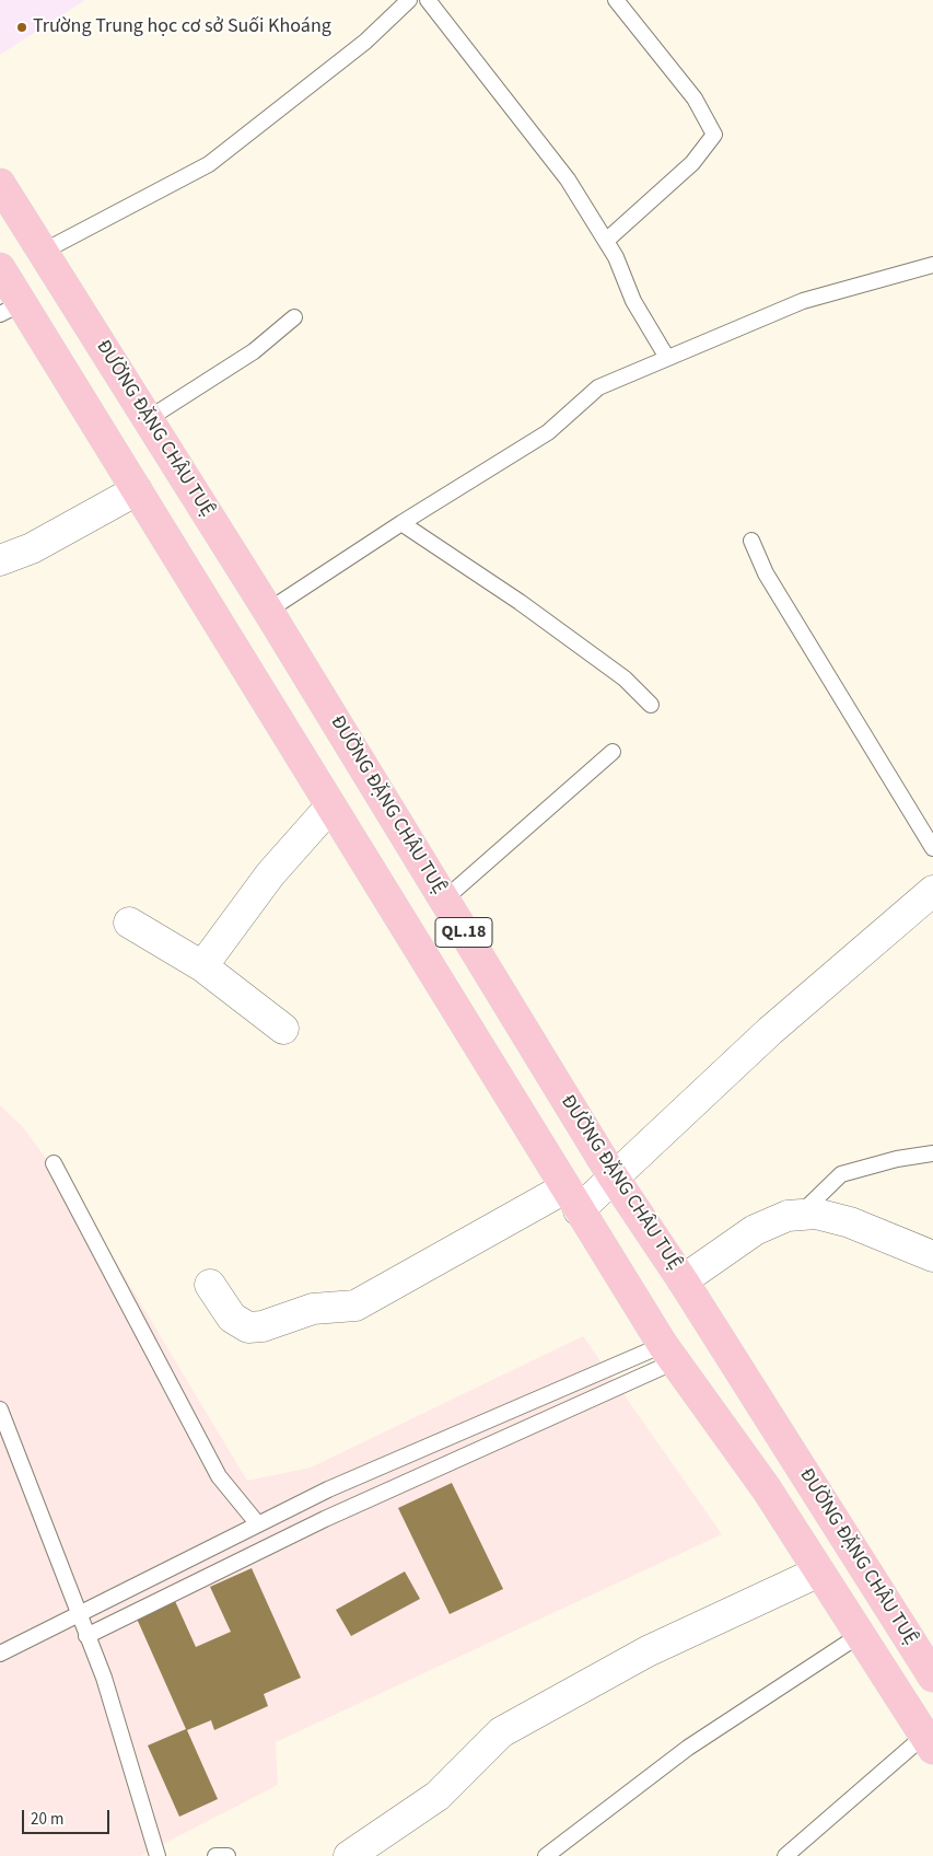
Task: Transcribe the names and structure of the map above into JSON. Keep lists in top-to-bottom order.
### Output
{
  "streets": {
    "main road": ["ĐƯỜNG ĐẶNG CHÂU TUỆ", "QL.18"]
  },
  "places": ["Trường Trung học cơ sở Suối Khoáng"],
  "scale_bar": "20 m"
}
